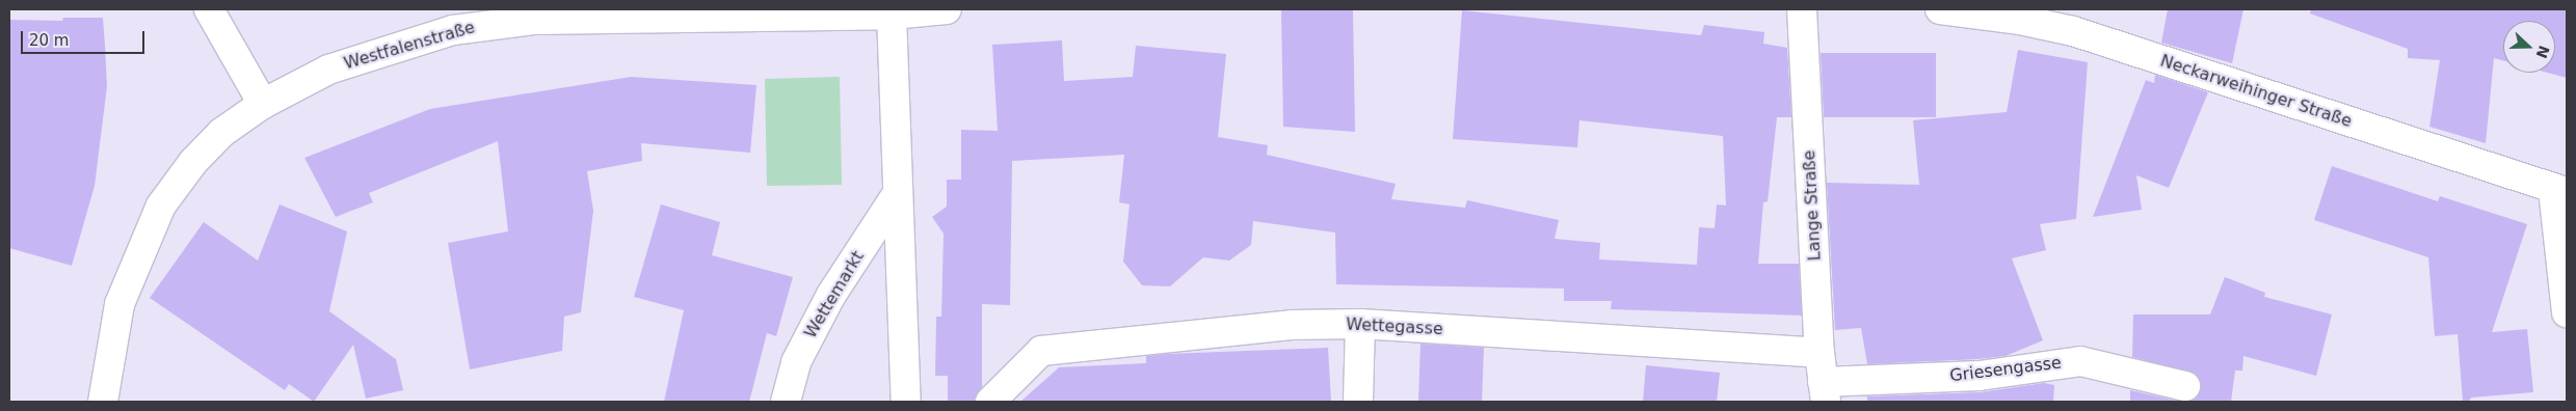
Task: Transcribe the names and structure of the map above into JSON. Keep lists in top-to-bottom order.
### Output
{
  "streets": {
    "street": [
      "Westfalenstraße",
      "Neckarweihinger Straße",
      "Lange Straße",
      "Wettemarkt",
      "Wettegasse",
      "Griesengasse"
    ]
  },
  "crossings": [
    ["Lange Straße", "Wettegasse"],
    ["Lange Straße", "Griesengasse"]
  ],
  "scale_bar": "20 m",
  "north": "right"
}
